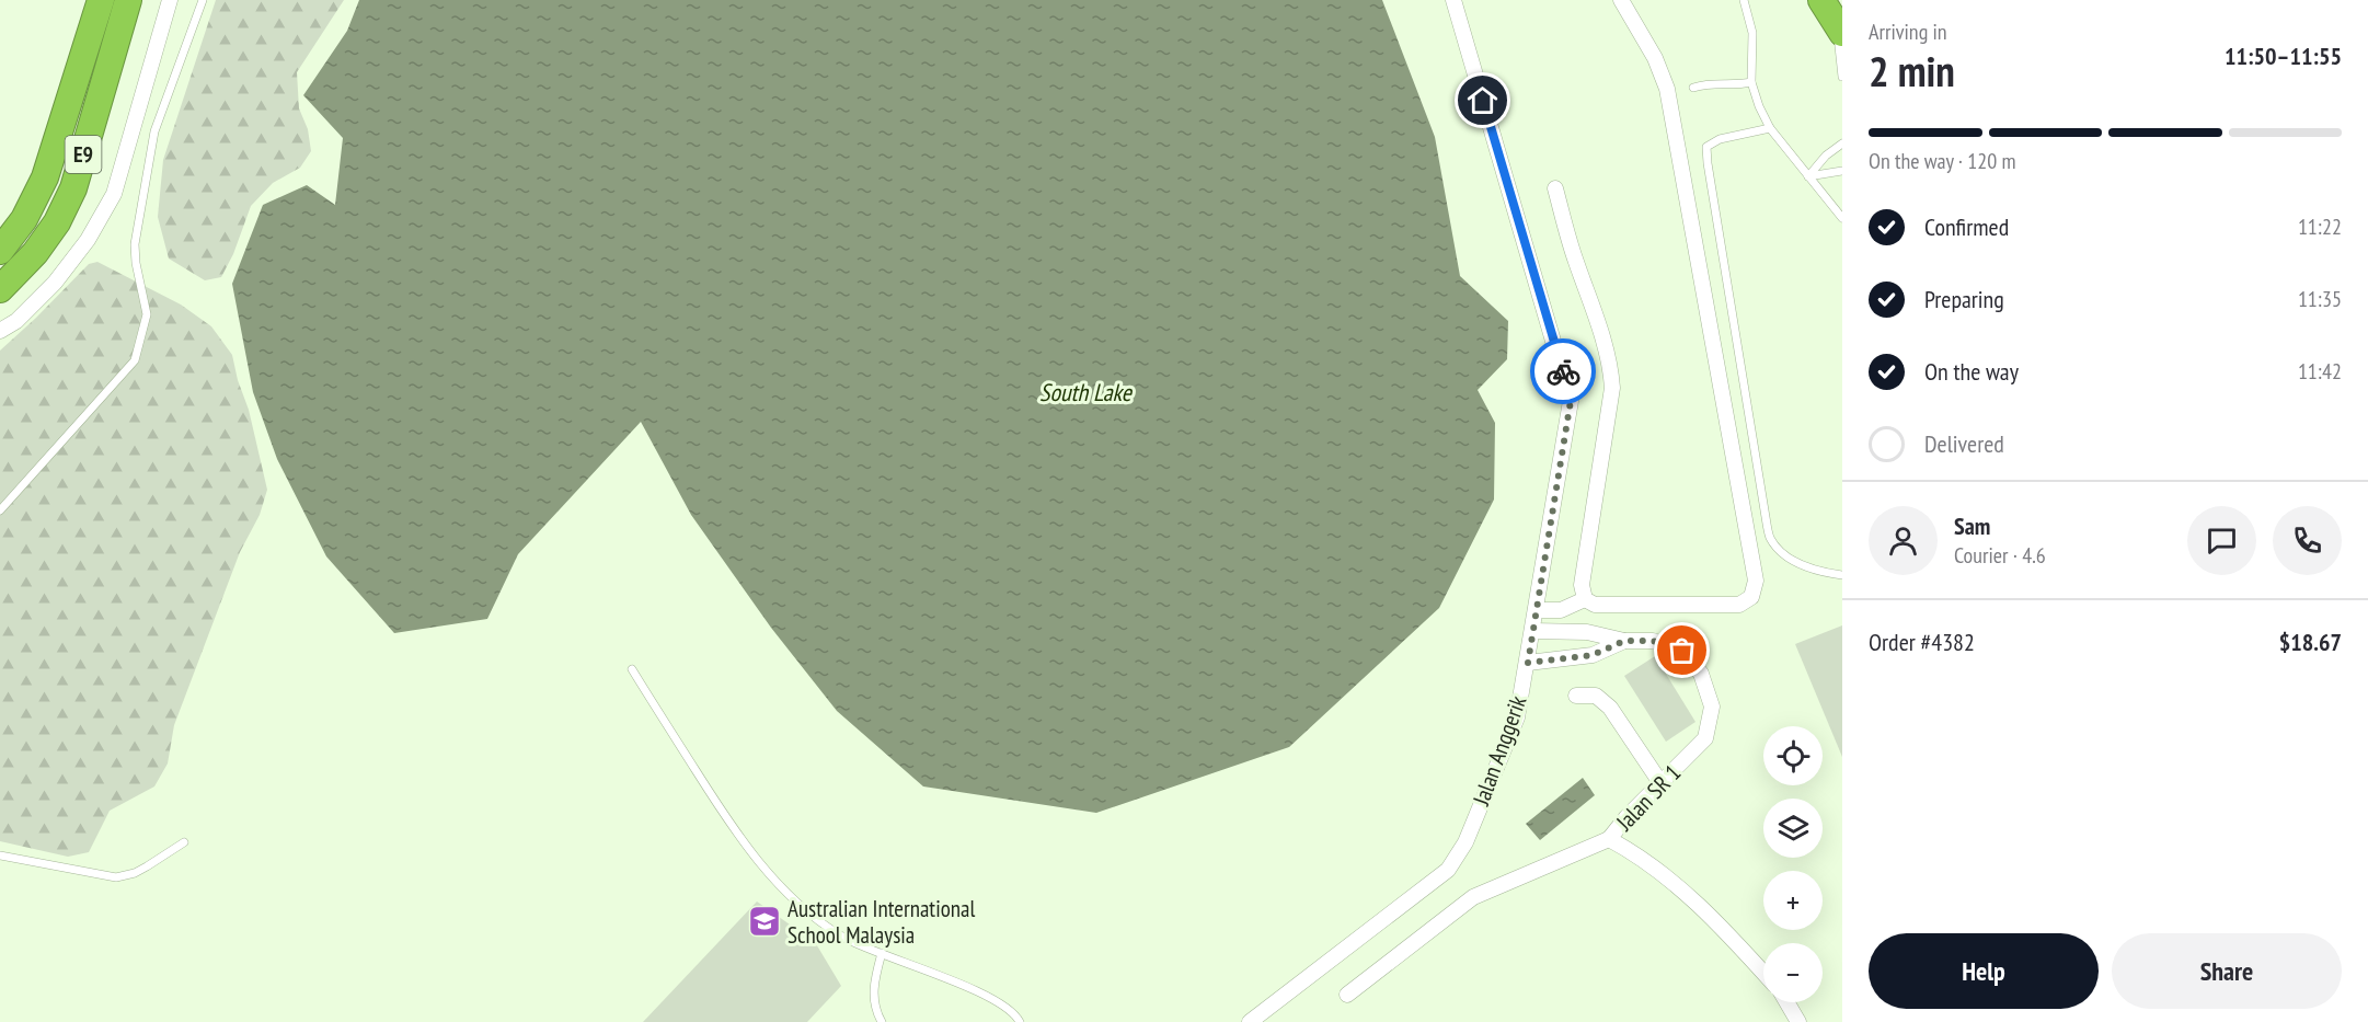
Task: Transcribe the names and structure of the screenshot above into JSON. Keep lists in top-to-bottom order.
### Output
{
  "streets": {
    "highway": ["E9"],
    "street": ["Jalan Anggerik", "Jalan SR 1"]
  },
  "crossings": [
    ["Jalan Anggerik", "Jalan SR 1"]
  ],
  "water": ["South Lake"],
  "places": {
    "school or university": ["Australian International School Malaysia"]
  },
  "page": {
    "heading": ["2 min", "Arriving in", "11:50–11:55"],
    "panel": [
      "Sam",
      "Courier · 4.6",
      "Order #4382",
      "$18.67"
    ],
    "bar": "On the way · 120 m",
    "list": [
      ["Confirmed", "11:22"],
      ["Preparing", "11:35"],
      ["On the way", "11:42"],
      "Delivered"
    ],
    "map_buttons": ["+", "−"],
    "buttons": ["Help", "Share"]
  }
}
